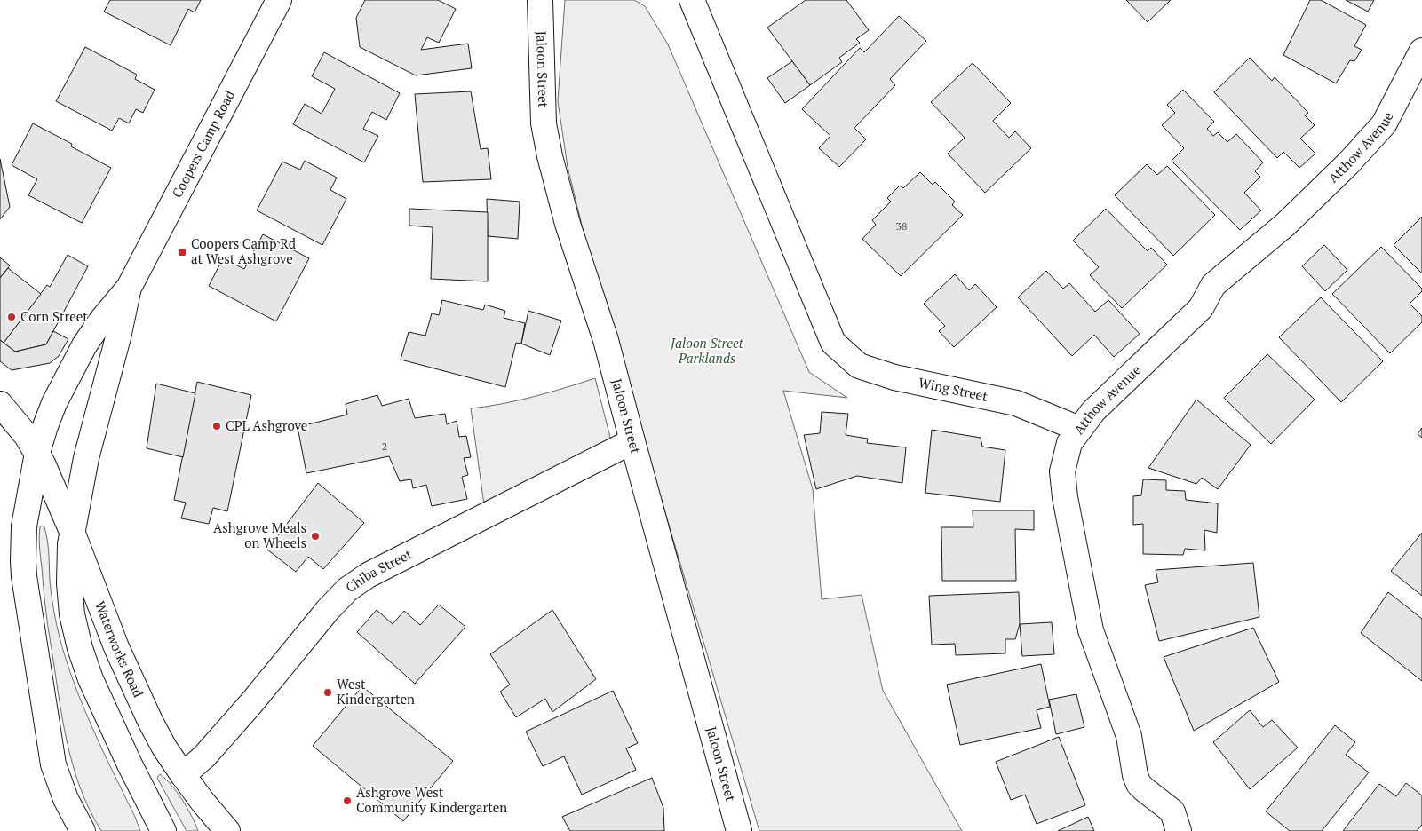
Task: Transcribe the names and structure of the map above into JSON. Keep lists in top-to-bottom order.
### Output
{
  "streets": {
    "street": [
      "Jaloon Street",
      "Coopers Camp Road",
      "Atthow Avenue",
      "Wing Street",
      "Chiba Street",
      "Waterworks Road"
    ]
  },
  "crossings": [
    ["Jaloon Street", "Chiba Street"],
    ["Coopers Camp Road", "Waterworks Road"],
    ["Atthow Avenue", "Wing Street"],
    ["Chiba Street", "Waterworks Road"]
  ],
  "parks": ["Jaloon Street Parklands"],
  "places": {
    "transit": ["Coopers Camp Rd at West Ashgrove"],
    "other": [
      "Corn Street",
      "CPL Ashgrove",
      "Ashgrove Meals on Wheels",
      "West Kindergarten",
      "Ashgrove West Community Kindergarten"
    ]
  },
  "house_numbers": ["38", "2"]
}
